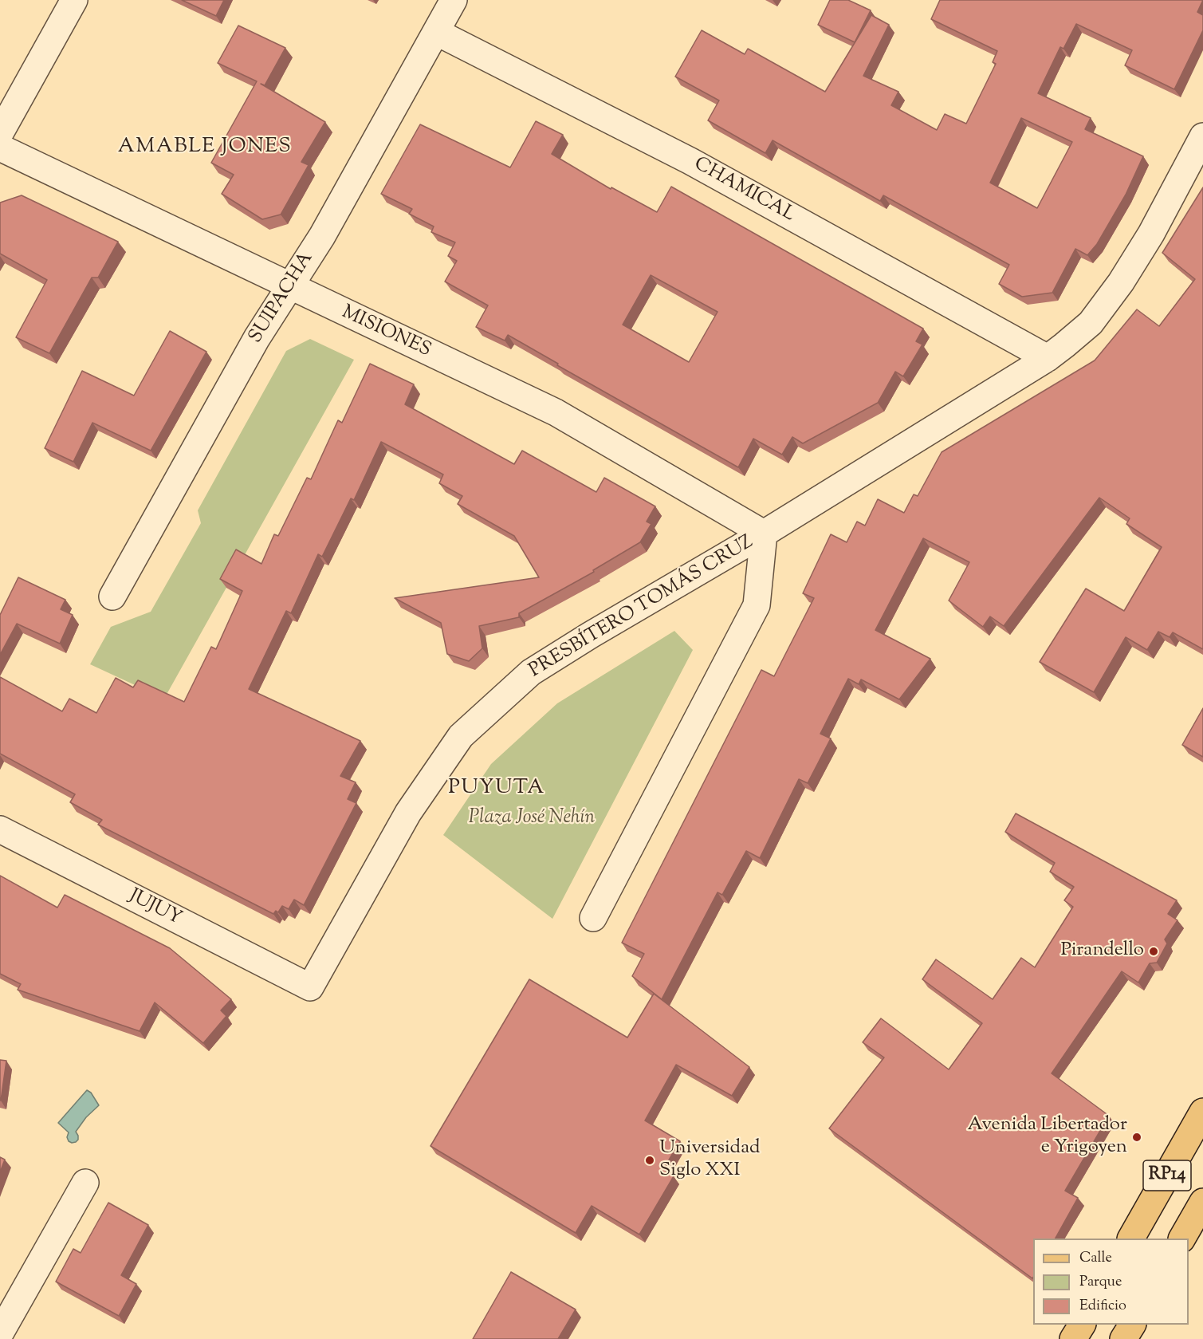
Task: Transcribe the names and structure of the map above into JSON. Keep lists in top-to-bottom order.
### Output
{
  "streets": {
    "main road": ["RP14"],
    "street": [
      "CHAMICAL",
      "SUIPACHA",
      "MISIONES",
      "PRESBÍTERO TOMÁS CRUZ",
      "JUJUY"
    ]
  },
  "crossings": [
    ["CHAMICAL", "SUIPACHA"],
    ["CHAMICAL", "PRESBÍTERO TOMÁS CRUZ"],
    ["SUIPACHA", "MISIONES"],
    ["MISIONES", "PRESBÍTERO TOMÁS CRUZ"],
    ["PRESBÍTERO TOMÁS CRUZ", "JUJUY"]
  ],
  "districts": ["AMABLE JONES", "PUYUTA"],
  "parks": ["Plaza José Nehín"],
  "places": ["Pirandello", "Avenida Libertador e Yrigoyen", "Universidad Siglo XXI"],
  "legend": ["Calle", "Parque", "Edificio"]
}
